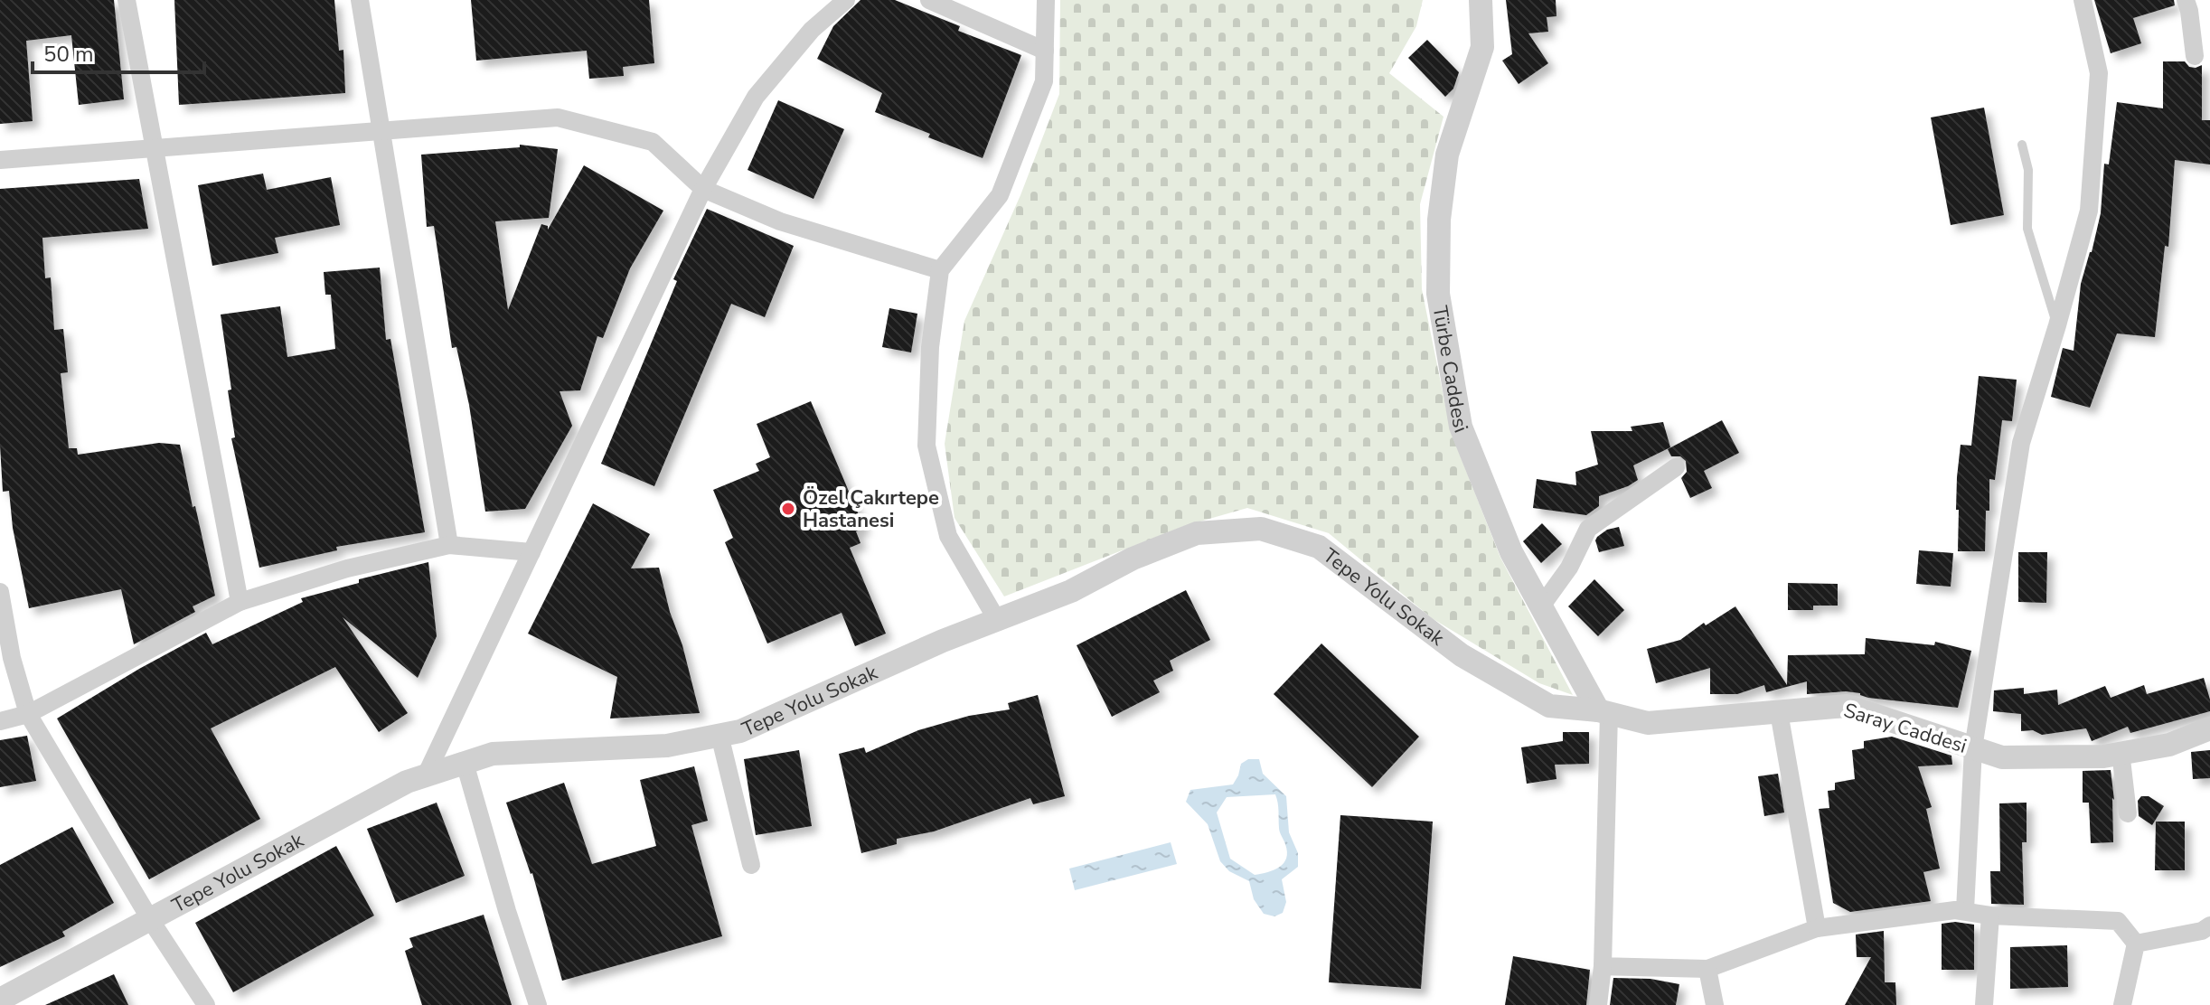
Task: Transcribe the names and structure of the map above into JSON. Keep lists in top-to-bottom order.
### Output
{
  "streets": {
    "street": ["Türbe Caddesi", "Tepe Yolu Sokak", "Saray Caddesi"]
  },
  "crossings": [
    ["Türbe Caddesi", "Tepe Yolu Sokak"],
    ["Türbe Caddesi", "Saray Caddesi"],
    ["Tepe Yolu Sokak", "Saray Caddesi"]
  ],
  "places": ["Özel Çakırtepe Hastanesi"],
  "scale_bar": "50 m"
}
